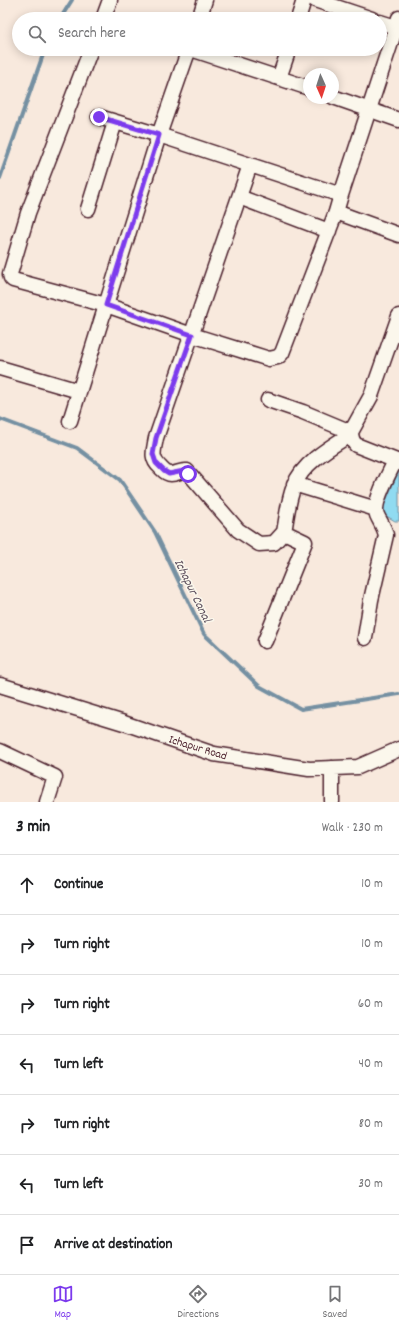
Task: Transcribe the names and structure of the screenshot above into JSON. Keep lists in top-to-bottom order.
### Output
{
  "streets": {
    "street": ["Ichapur Road"]
  },
  "water": ["Ichapur Canal"],
  "north": "bottom",
  "page": {
    "search": "Search here",
    "heading": ["3 min", "Walk · 230 m"],
    "list": [
      ["Continue", "10 m"],
      ["Turn right", "10 m"],
      ["Turn right", "60 m"],
      ["Turn left", "40 m"],
      ["Turn right", "80 m"],
      ["Turn left", "30 m"],
      "Arrive at destination"
    ],
    "nav": ["Map", "Directions", "Saved"]
  }
}
